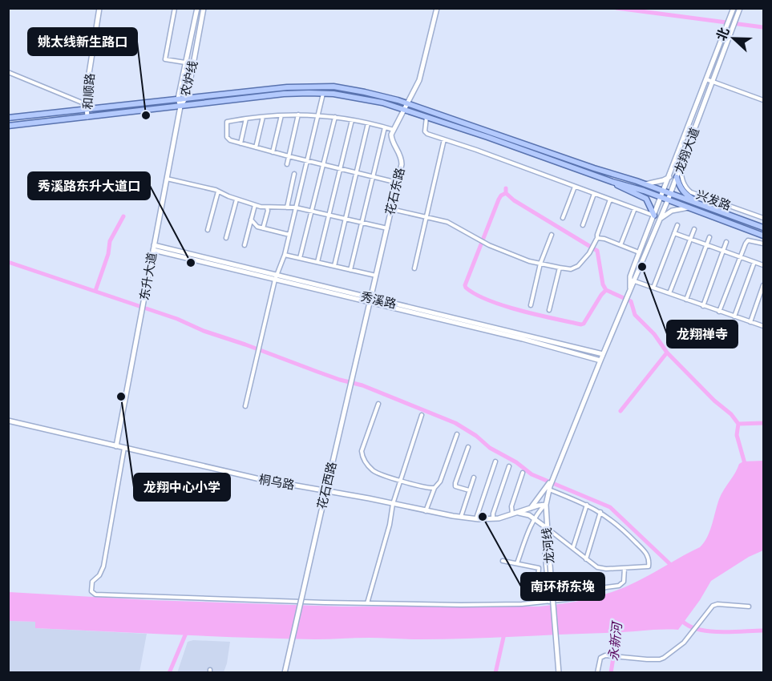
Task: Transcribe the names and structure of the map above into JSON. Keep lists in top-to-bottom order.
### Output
{
  "streets": {
    "street": [
      "农炉线",
      "和顺路",
      "龙翔大道",
      "花石东路",
      "兴发路",
      "东升大道",
      "秀溪路",
      "桐乌路",
      "花石西路",
      "龙河线"
    ]
  },
  "crossings": [
    ["农炉线", "东升大道"],
    ["龙翔大道", "兴发路"],
    ["龙翔大道", "秀溪路"],
    ["龙翔大道", "桐乌路"],
    ["龙翔大道", "龙河线"],
    ["花石东路", "秀溪路"],
    ["花石东路", "花石西路"],
    ["东升大道", "秀溪路"],
    ["东升大道", "桐乌路"],
    ["秀溪路", "花石西路"],
    ["桐乌路", "花石西路"],
    ["桐乌路", "龙河线"]
  ],
  "water": ["永新河"],
  "places": [
    "姚太线新生路口",
    "秀溪路东升大道口",
    "龙翔禅寺",
    "龙翔中心小学",
    "南环桥东堍"
  ],
  "north": "left"
}
